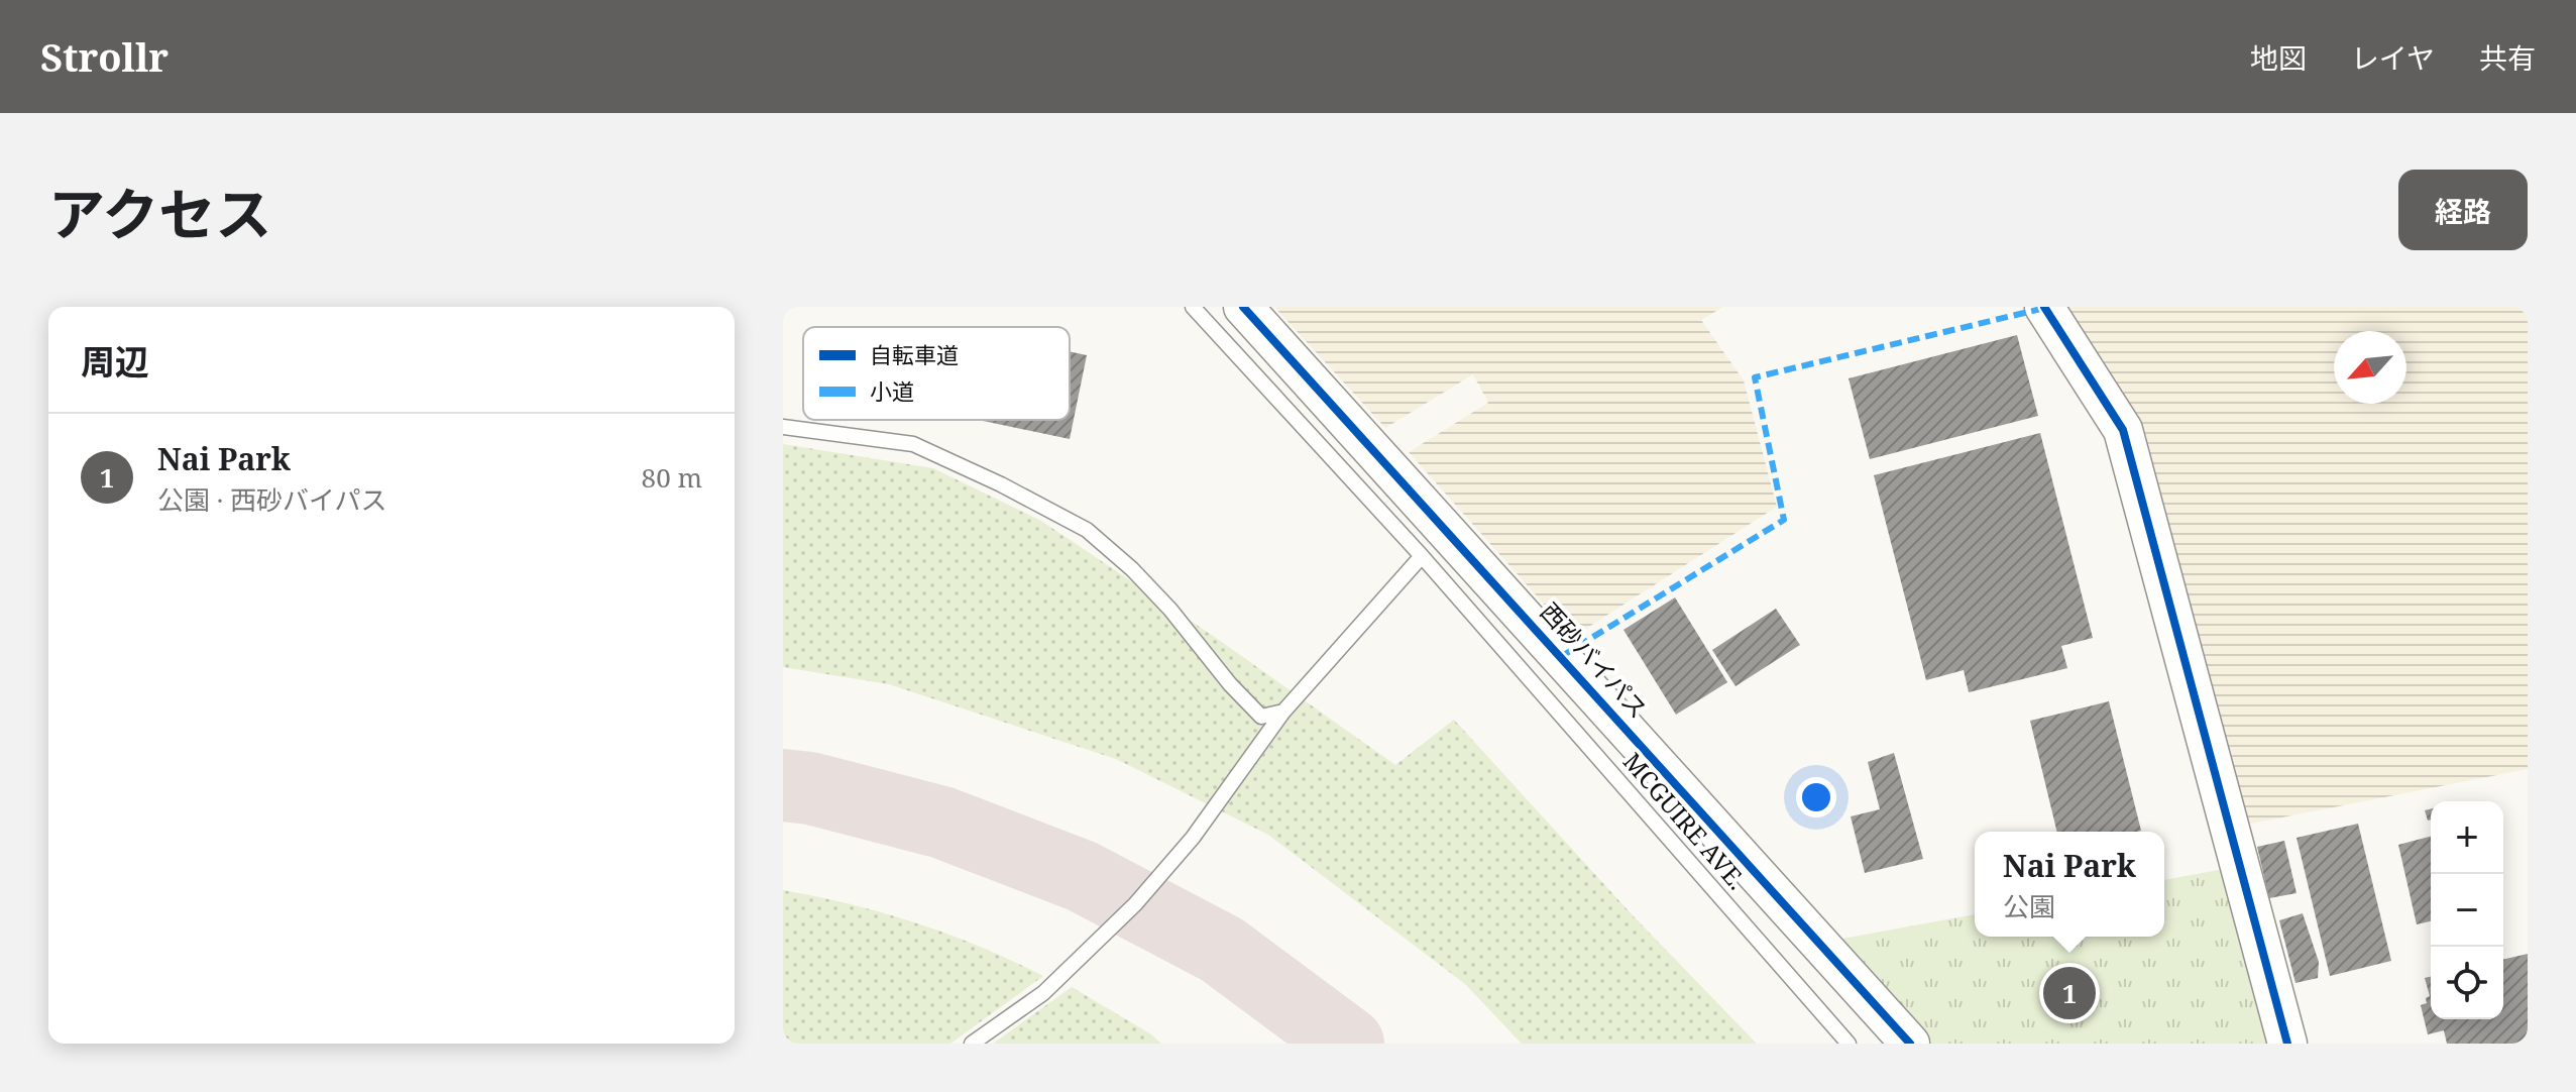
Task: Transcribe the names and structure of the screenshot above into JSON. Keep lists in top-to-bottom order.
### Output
{
  "streets": {
    "street": ["西砂バイパス"],
    "lane": ["MCGUIRE AVE."]
  },
  "legend": ["自転車道", "小道"],
  "north": "bottom left",
  "page": {
    "header": "Strollr",
    "nav": ["地図", "レイヤ", "共有"],
    "title": "アクセス",
    "buttons": "経路",
    "heading": "周辺",
    "list": [
      {
        "mark": "1",
        "name": "Nai Park",
        "note": "公園 · 西砂バイパス",
        "value": "80 m"
      }
    ],
    "map_buttons": ["+", "−"],
    "popup": ["Nai Park", "公園"],
    "pins": "1"
  }
}
